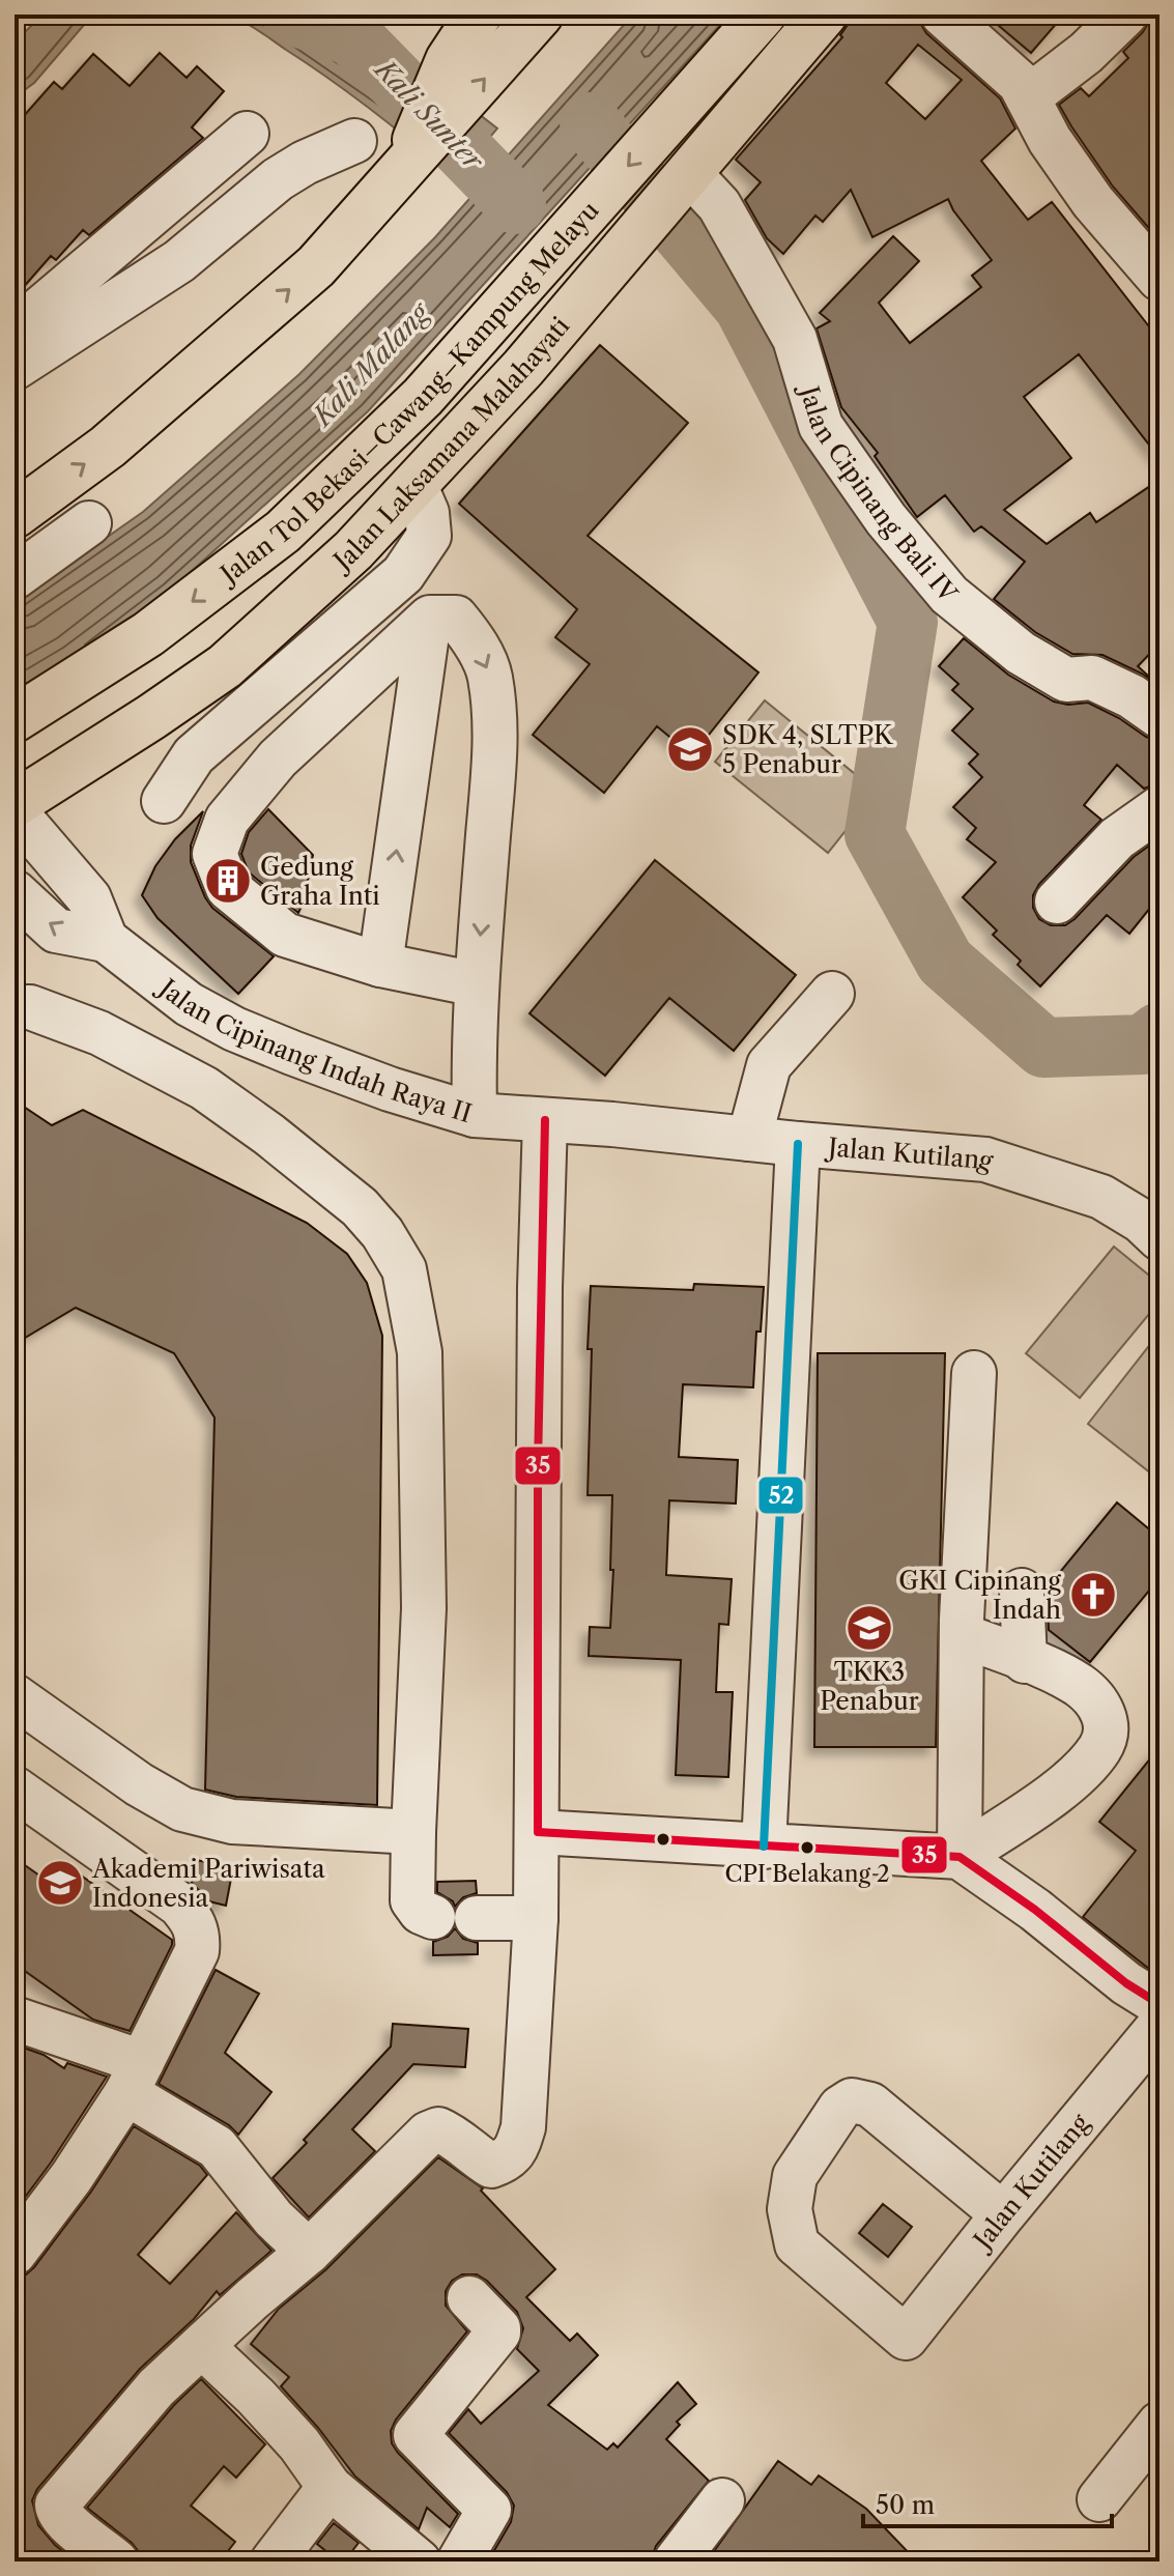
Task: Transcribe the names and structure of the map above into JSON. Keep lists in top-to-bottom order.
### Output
{
  "streets": {
    "main road": ["Jalan Tol Bekasi–Cawang–Kampung Melayu", "Jalan Laksamana Malahayati"],
    "street": ["Jalan Cipinang Bali IV", "Jalan Cipinang Indah Raya II", "Jalan Kutilang"]
  },
  "crossings": [
    ["Jalan Laksamana Malahayati", "Jalan Cipinang Bali IV"],
    ["Jalan Cipinang Indah Raya II", "Jalan Kutilang"]
  ],
  "water": ["Kali Sunter", "Kali Malang"],
  "places": {
    "school or university": ["SDK 4, SLTPK 5 Penabur", "TKK3 Penabur", "Akademi Pariwisata Indonesia"],
    "building": ["Gedung Graha Inti"],
    "church": ["GKI Cipinang Indah"],
    "other": ["CPI Belakang 2"]
  },
  "lines": ["transit line 35", "transit line 52"],
  "scale_bar": "50 m"
}
